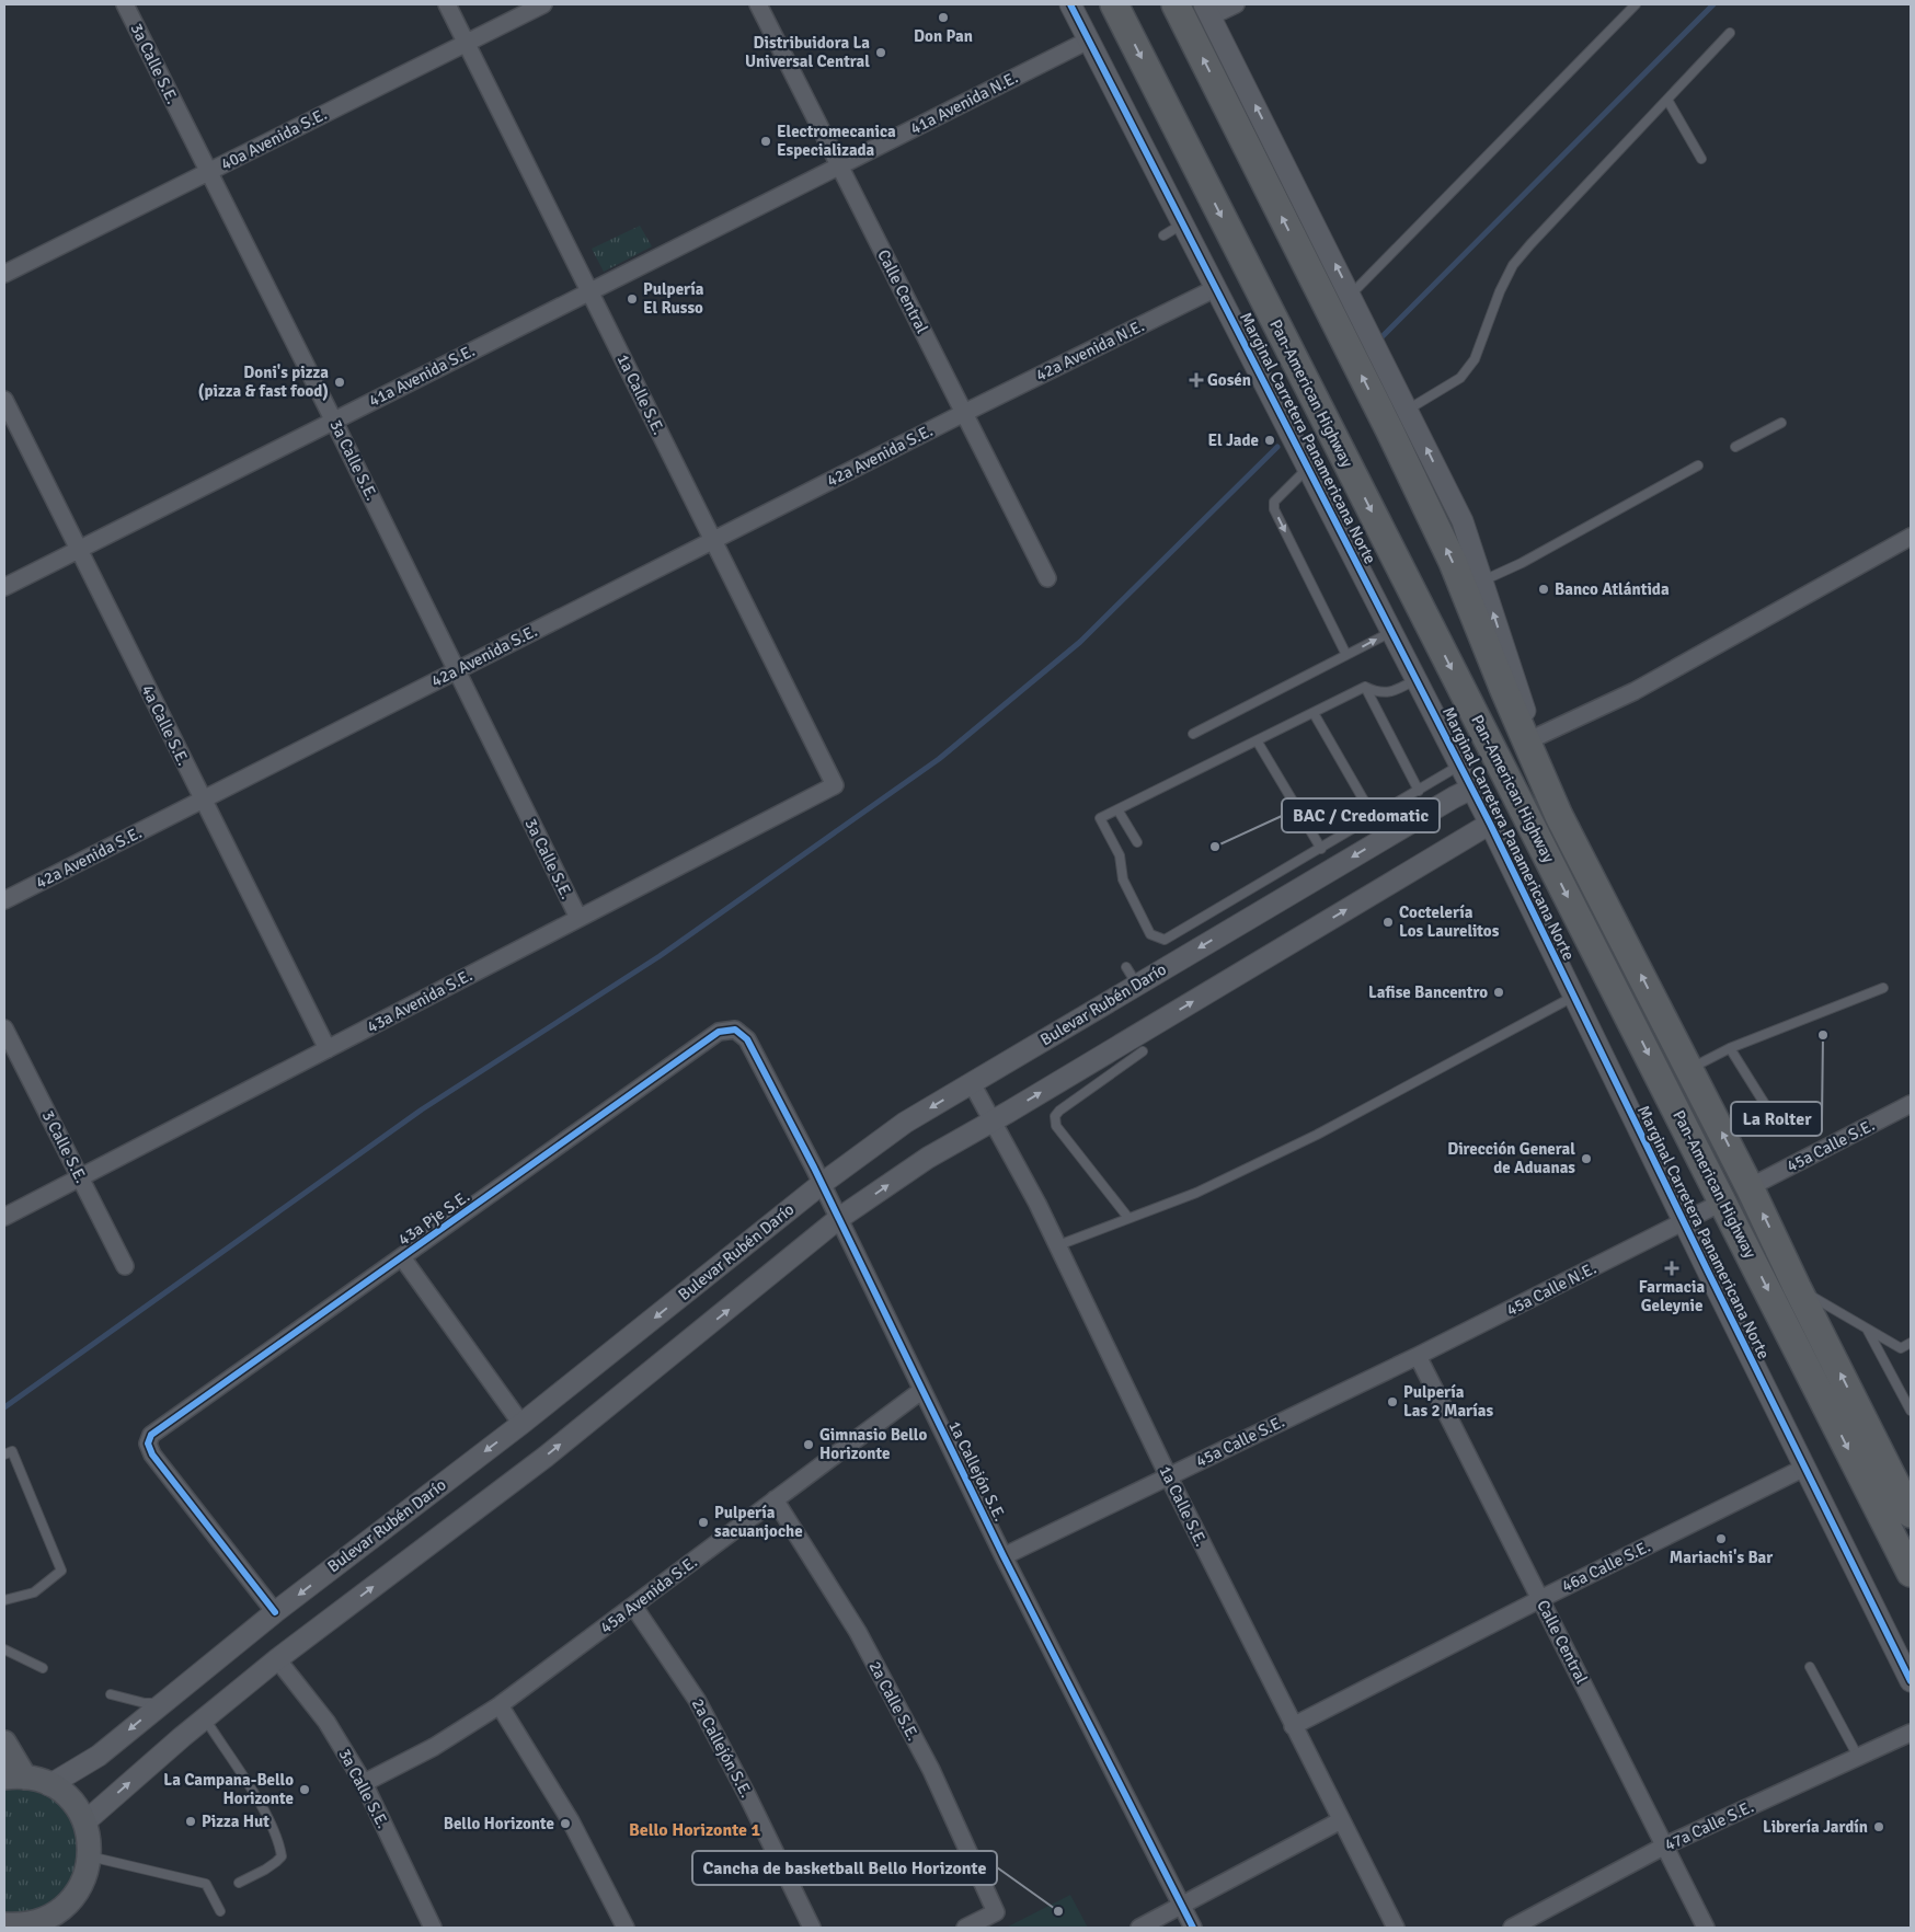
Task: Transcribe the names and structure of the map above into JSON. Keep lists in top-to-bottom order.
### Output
{
  "streets": {
    "highway": ["Pan-American Highway"],
    "street": [
      "3a Calle S.E.",
      "41a Avenida N.E.",
      "40a Avenida S.E.",
      "Calle Central",
      "42a Avenida N.E.",
      "41a Avenida S.E.",
      "1a Calle S.E.",
      "Marginal Carretera Panamericana Norte",
      "42a Avenida S.E.",
      "4a Calle S.E.",
      "43a Avenida S.E.",
      "Bulevar Rubén Darío",
      "45a Calle S.E.",
      "3 Calle S.E.",
      "43a Pje S.E.",
      "45a Calle N.E.",
      "1a Callejón S.E.",
      "46a Calle S.E.",
      "45a Avenida S.E.",
      "2a Calle S.E.",
      "2a Callejón S.E.",
      "47a Calle S.E."
    ]
  },
  "crossings": [
    ["3a Calle S.E.", "40a Avenida S.E."],
    ["3a Calle S.E.", "41a Avenida S.E."],
    ["3a Calle S.E.", "42a Avenida S.E."],
    ["3a Calle S.E.", "43a Avenida S.E."],
    ["3a Calle S.E.", "45a Avenida S.E."],
    ["41a Avenida N.E.", "Calle Central"],
    ["41a Avenida N.E.", "41a Avenida S.E."],
    ["41a Avenida N.E.", "Marginal Carretera Panamericana Norte"],
    ["40a Avenida S.E.", "1a Calle S.E."],
    ["Calle Central", "42a Avenida N.E."],
    ["Calle Central", "41a Avenida S.E."],
    ["Calle Central", "42a Avenida S.E."],
    ["Calle Central", "45a Calle S.E."],
    ["Calle Central", "45a Calle N.E."],
    ["Calle Central", "46a Calle S.E."],
    ["Calle Central", "47a Calle S.E."],
    ["42a Avenida N.E.", "Marginal Carretera Panamericana Norte"],
    ["42a Avenida N.E.", "42a Avenida S.E."],
    ["41a Avenida S.E.", "1a Calle S.E."],
    ["41a Avenida S.E.", "4a Calle S.E."],
    ["Pan-American Highway", "45a Calle S.E."],
    ["1a Calle S.E.", "42a Avenida S.E."],
    ["1a Calle S.E.", "43a Avenida S.E."],
    ["1a Calle S.E.", "Bulevar Rubén Darío"],
    ["1a Calle S.E.", "45a Calle S.E."],
    ["1a Calle S.E.", "46a Calle S.E."],
    ["Marginal Carretera Panamericana Norte", "Bulevar Rubén Darío"],
    ["Marginal Carretera Panamericana Norte", "45a Calle N.E."],
    ["Marginal Carretera Panamericana Norte", "46a Calle S.E."],
    ["42a Avenida S.E.", "4a Calle S.E."],
    ["4a Calle S.E.", "43a Avenida S.E."],
    ["43a Avenida S.E.", "3 Calle S.E."],
    ["Bulevar Rubén Darío", "43a Pje S.E."],
    ["Bulevar Rubén Darío", "1a Callejón S.E."],
    ["45a Calle S.E.", "45a Calle N.E."],
    ["45a Calle S.E.", "1a Callejón S.E."],
    ["43a Pje S.E.", "1a Callejón S.E."],
    ["1a Callejón S.E.", "45a Avenida S.E."],
    ["45a Avenida S.E.", "2a Calle S.E."],
    ["45a Avenida S.E.", "2a Callejón S.E."]
  ],
  "districts": ["Bello Horizonte 1"],
  "places": {
    "other": [
      "Don Pan",
      "Distribuidora La Universal Central",
      "Electromecanica Especializada",
      "Pulpería El Russo",
      "Doni's pizza (pizza & fast food)",
      "El Jade",
      "Banco Atlántida",
      "BAC / Credomatic",
      "Coctelería Los Laurelitos",
      "Lafise Bancentro",
      "La Rolter",
      "Dirección General de Aduanas",
      "Pulpería Las 2 Marías",
      "Gimnasio Bello Horizonte",
      "Pulpería sacuanjoche",
      "Mariachi's Bar",
      "La Campana-Bello Horizonte",
      "Pizza Hut",
      "Bello Horizonte",
      "Librería Jardín",
      "Cancha de basketball Bello Horizonte"
    ],
    "health": ["Gosén", "Farmacia Geleynie"]
  }
}
